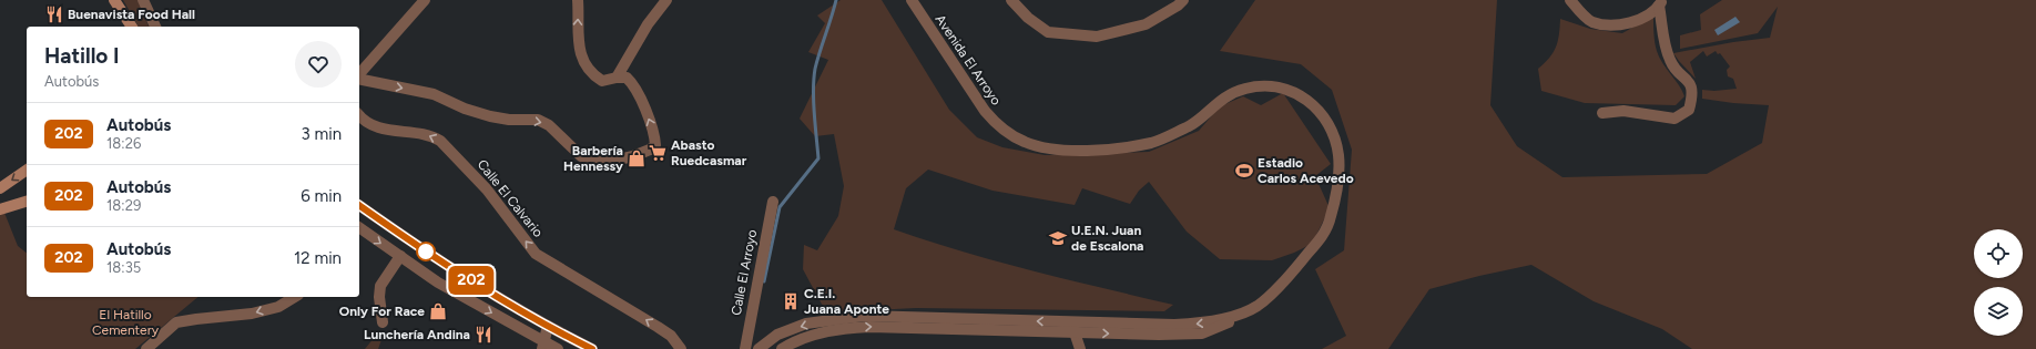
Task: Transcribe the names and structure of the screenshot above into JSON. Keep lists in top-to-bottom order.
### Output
{
  "streets": {
    "street": ["Avenida El Arroyo", "Calle El Calvario", "Calle El Arroyo"]
  },
  "parks": ["El Hatillo Cementery"],
  "places": {
    "restaurant": ["Buenavista Food Hall", "Lunchería Andina"],
    "supermarket": ["Abasto Ruedcasmar"],
    "shop": ["Barbería Hennessy", "Only For Race"],
    "sports": ["Estadio Carlos Acevedo"],
    "school or university": ["U.E.N. Juan de Escalona"],
    "building": ["C.E.I. Juana Aponte"]
  },
  "lines": ["bus line 202"],
  "page": {
    "on_map": "202",
    "heading": ["Hatillo I", "Autobús"],
    "list": [
      {
        "mark": "202",
        "name": "Autobús",
        "note": "18:26",
        "value": "3 min"
      },
      {
        "mark": "202",
        "name": "Autobús",
        "note": "18:29",
        "value": "6 min"
      },
      {
        "mark": "202",
        "name": "Autobús",
        "note": "18:35",
        "value": "12 min"
      }
    ]
  }
}
